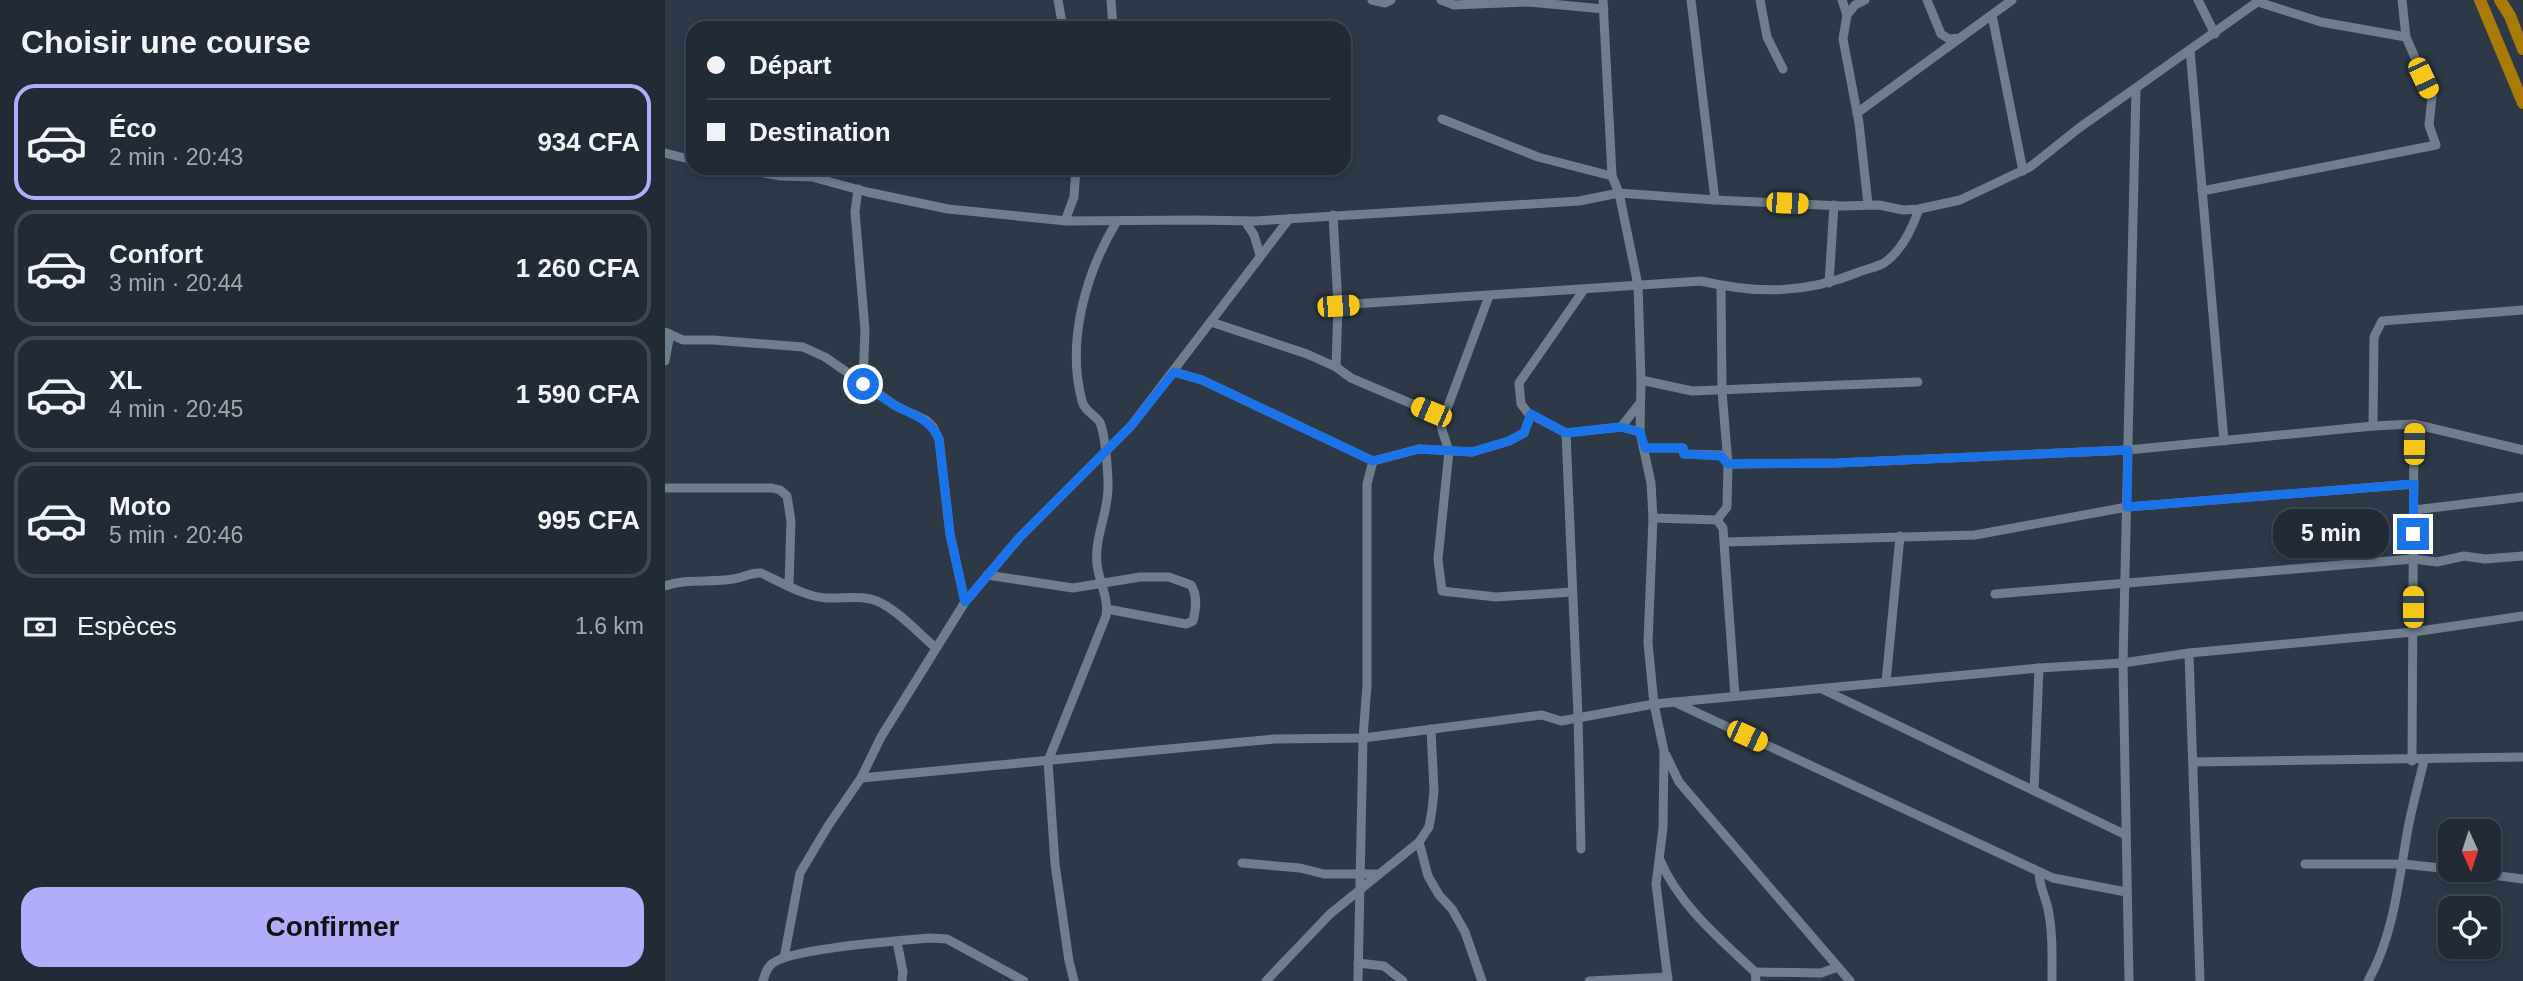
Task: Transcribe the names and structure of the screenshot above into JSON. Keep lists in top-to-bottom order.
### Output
{
  "north": "bottom",
  "page": {
    "heading": "Choisir une course",
    "banner": ["Départ", "Destination"],
    "list": [
      {
        "name": "Éco",
        "note": "2 min · 20:43",
        "value": "934 CFA"
      },
      {
        "name": "Confort",
        "note": "3 min · 20:44",
        "value": "1 260 CFA"
      },
      {
        "name": "XL",
        "note": "4 min · 20:45",
        "value": "1 590 CFA"
      },
      {
        "name": "Moto",
        "note": "5 min · 20:46",
        "value": "995 CFA"
      }
    ],
    "bubble": "5 min",
    "pay": ["Espèces", "1.6 km"],
    "buttons": "Confirmer"
  }
}
